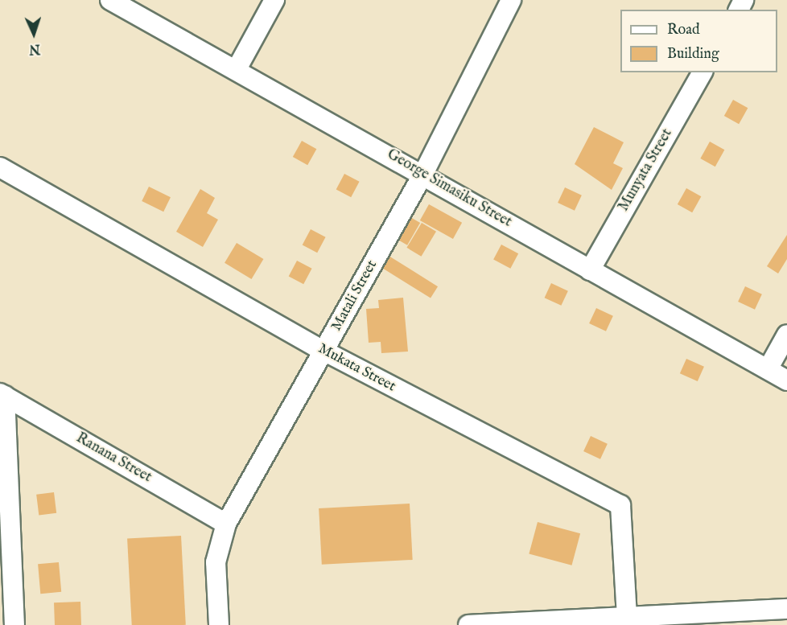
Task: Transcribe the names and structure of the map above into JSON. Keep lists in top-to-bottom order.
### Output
{
  "streets": {
    "street": [
      "Munyata Street",
      "George Simasiku Street",
      "Matali Street",
      "Mukata Street",
      "Ranana Street"
    ]
  },
  "crossings": [
    ["Munyata Street", "George Simasiku Street"],
    ["George Simasiku Street", "Matali Street"],
    ["Matali Street", "Mukata Street"],
    ["Matali Street", "Ranana Street"]
  ],
  "legend": ["Road", "Building"],
  "north": "bottom"
}
